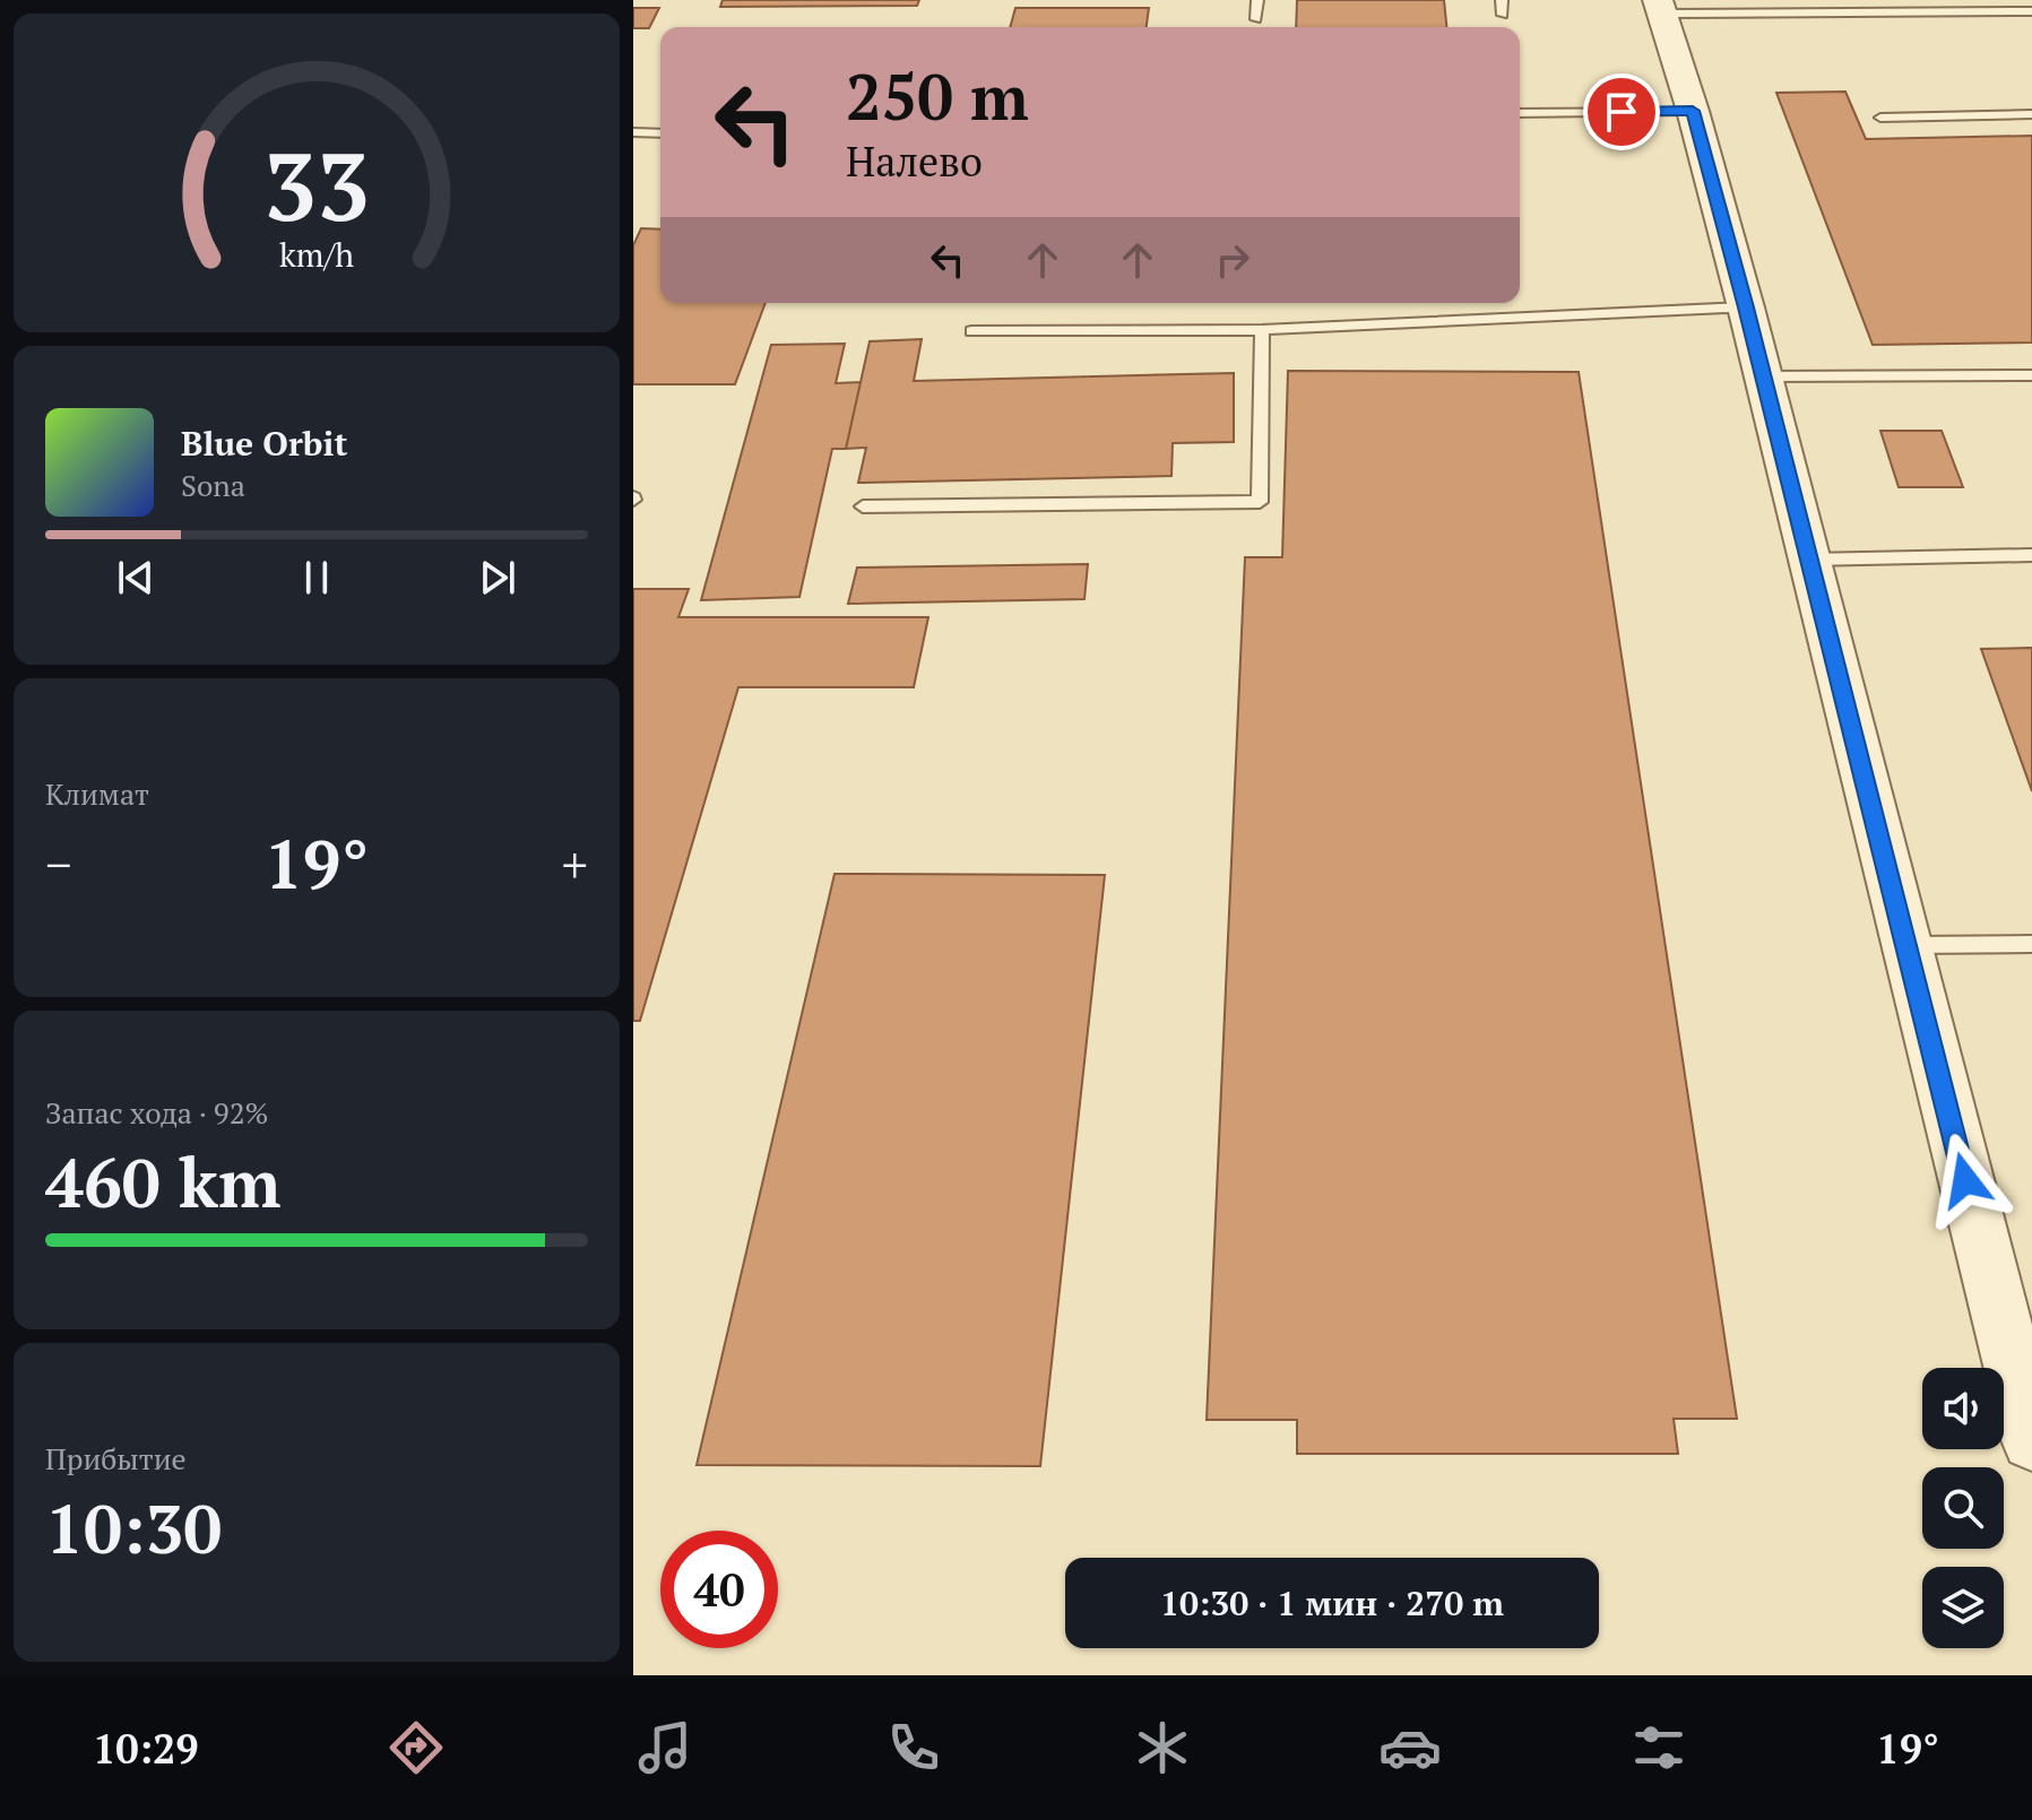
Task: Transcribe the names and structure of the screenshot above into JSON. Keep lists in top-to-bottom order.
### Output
{
  "page": {
    "turn": ["250 m", "Налево"],
    "song": ["Blue Orbit", "Sona"],
    "tile": [
      "Климат",
      ["Запас хода · 92%", "460 km"],
      ["Прибытие", "10:30"]
    ],
    "heat": ["−", "19°", "+"],
    "limit": "40",
    "trip": "10:30 · 1 мин · 270 m",
    "tabs": ["10:29", "19°"],
    "gauge": ["33", "km/h"]
  }
}
